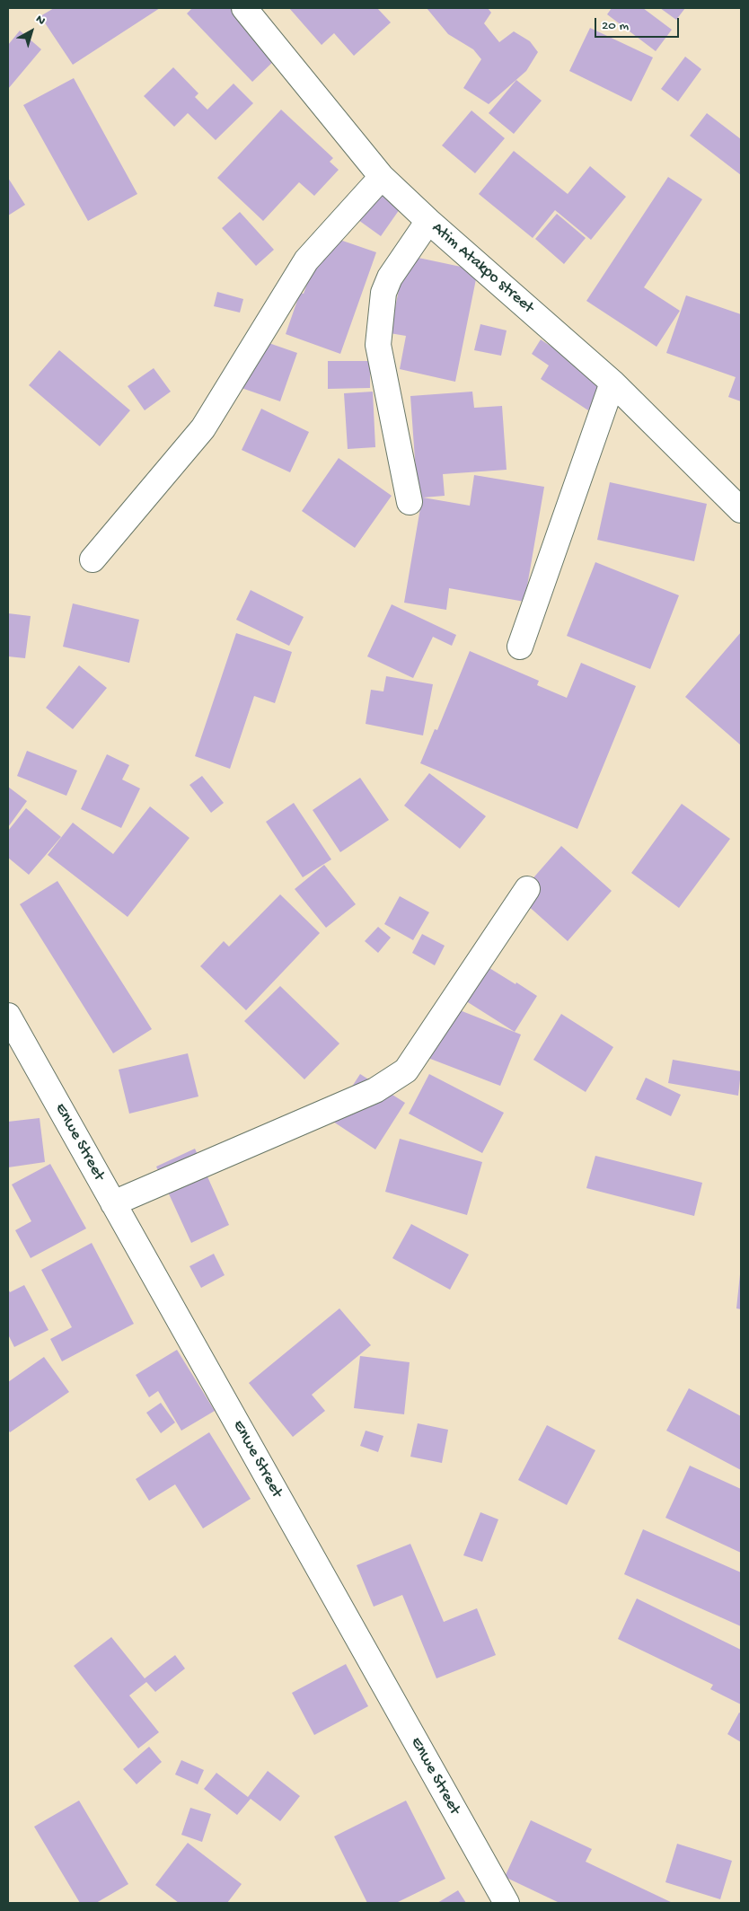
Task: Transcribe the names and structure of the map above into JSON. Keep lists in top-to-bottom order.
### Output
{
  "streets": {
    "street": ["Atim Atakpo street", "Enwe Street"]
  },
  "scale_bar": "20 m",
  "north": "top right"
}
